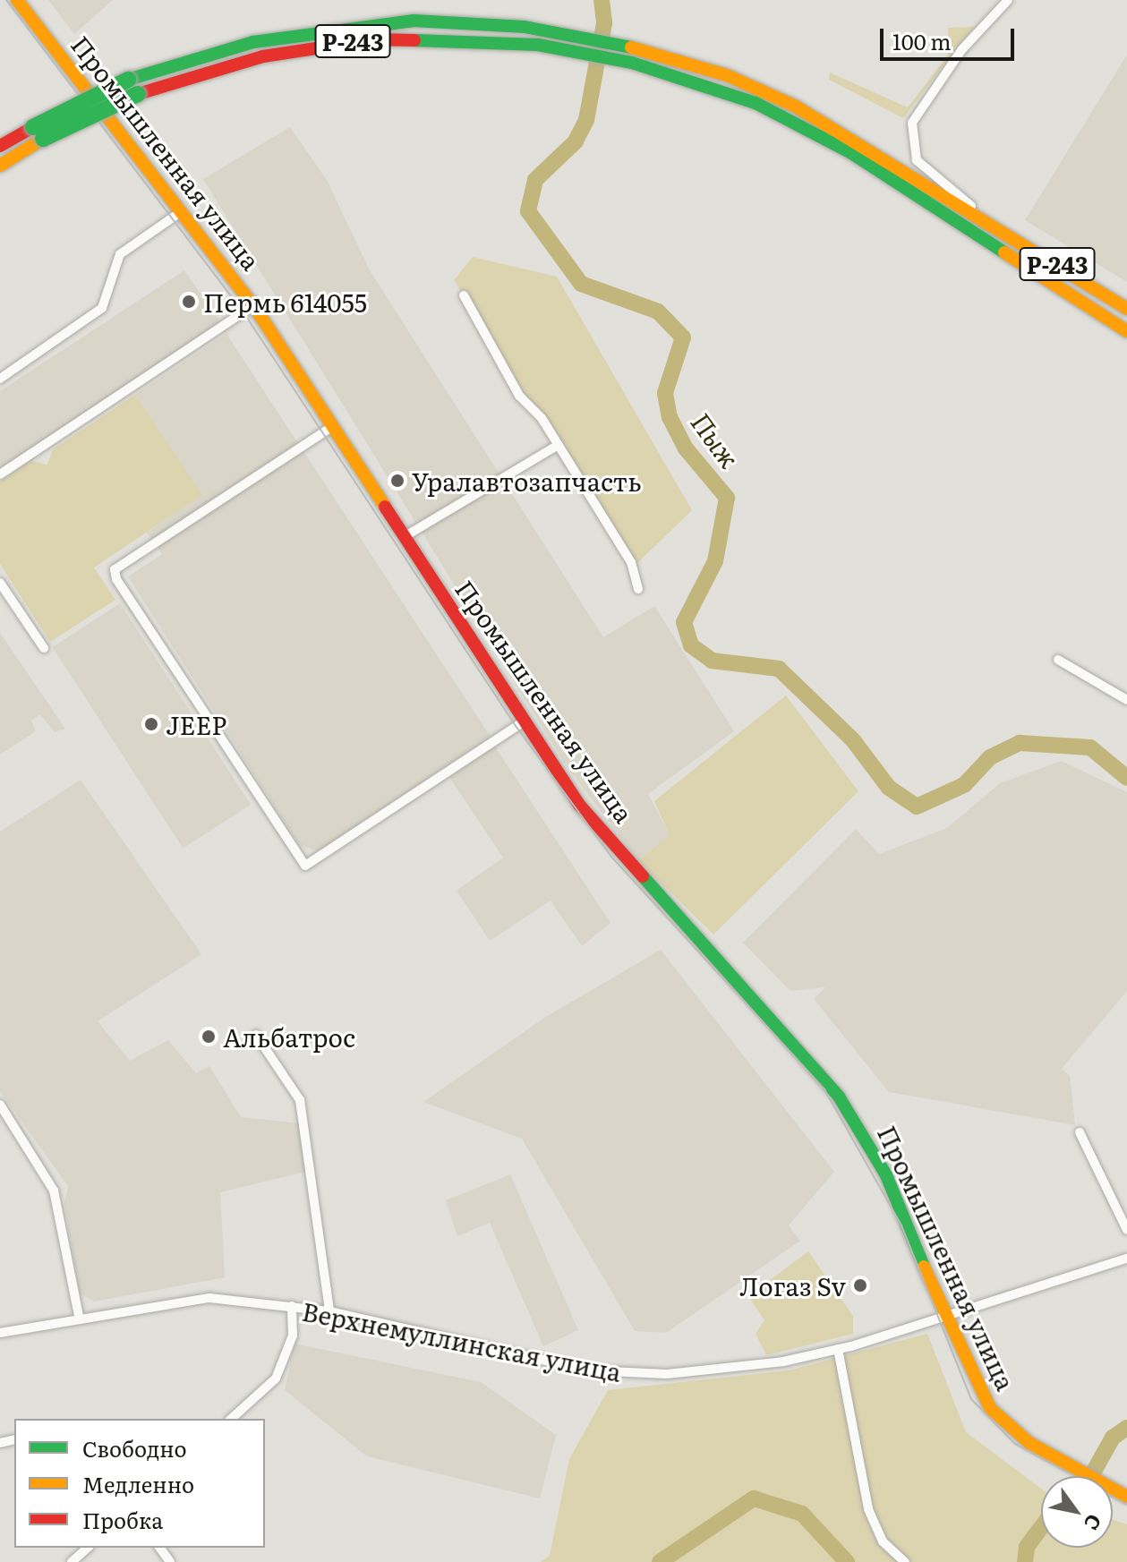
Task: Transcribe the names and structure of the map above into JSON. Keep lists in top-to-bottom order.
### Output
{
  "streets": {
    "main road": ["Р-243", "Промышленная улица"],
    "street": ["Верхнемуллинская улица"]
  },
  "crossings": [
    ["Промышленная улица", "Верхнемуллинская улица"]
  ],
  "water": ["Пыж"],
  "places": [
    "Пермь 614055",
    "Уралавтозапчасть",
    "JEEP",
    "Альбатрос",
    "Логаз Sv"
  ],
  "legend": ["Свободно", "Медленно", "Пробка"],
  "scale_bar": "100 m",
  "north": "bottom right"
}
